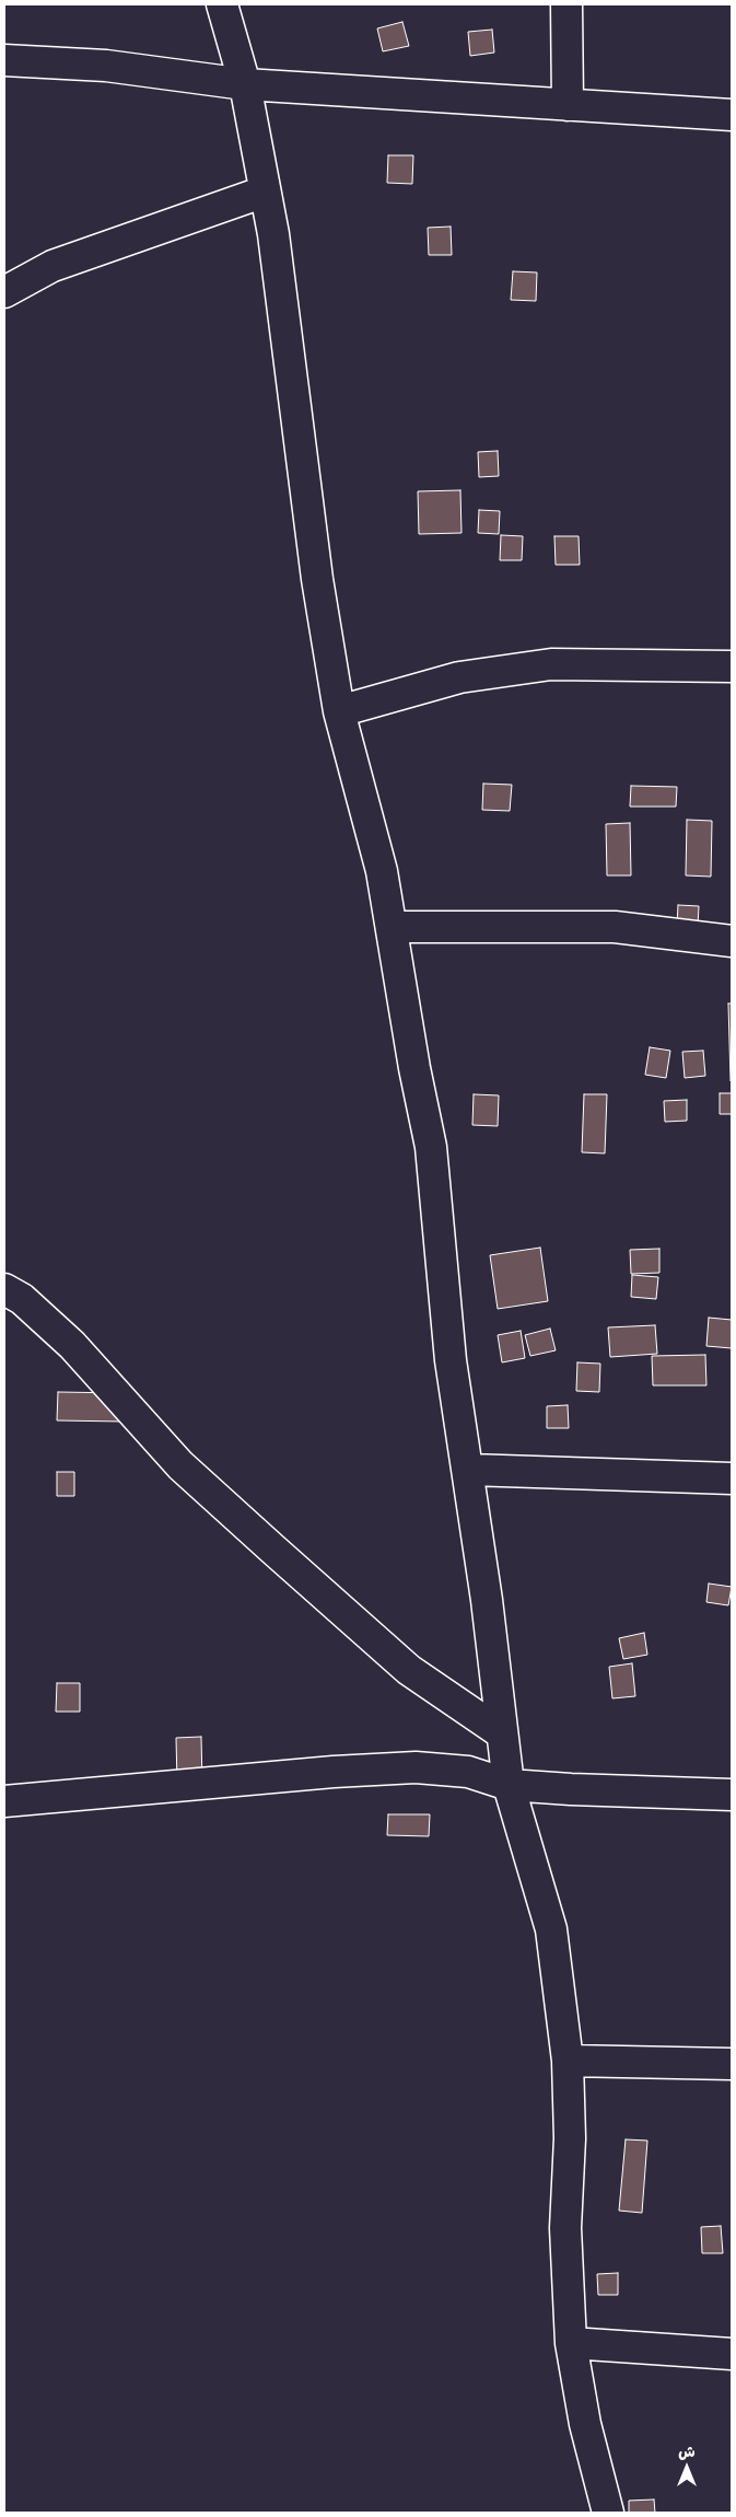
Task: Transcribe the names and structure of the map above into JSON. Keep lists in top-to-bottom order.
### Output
{
  "north": "top"
}
